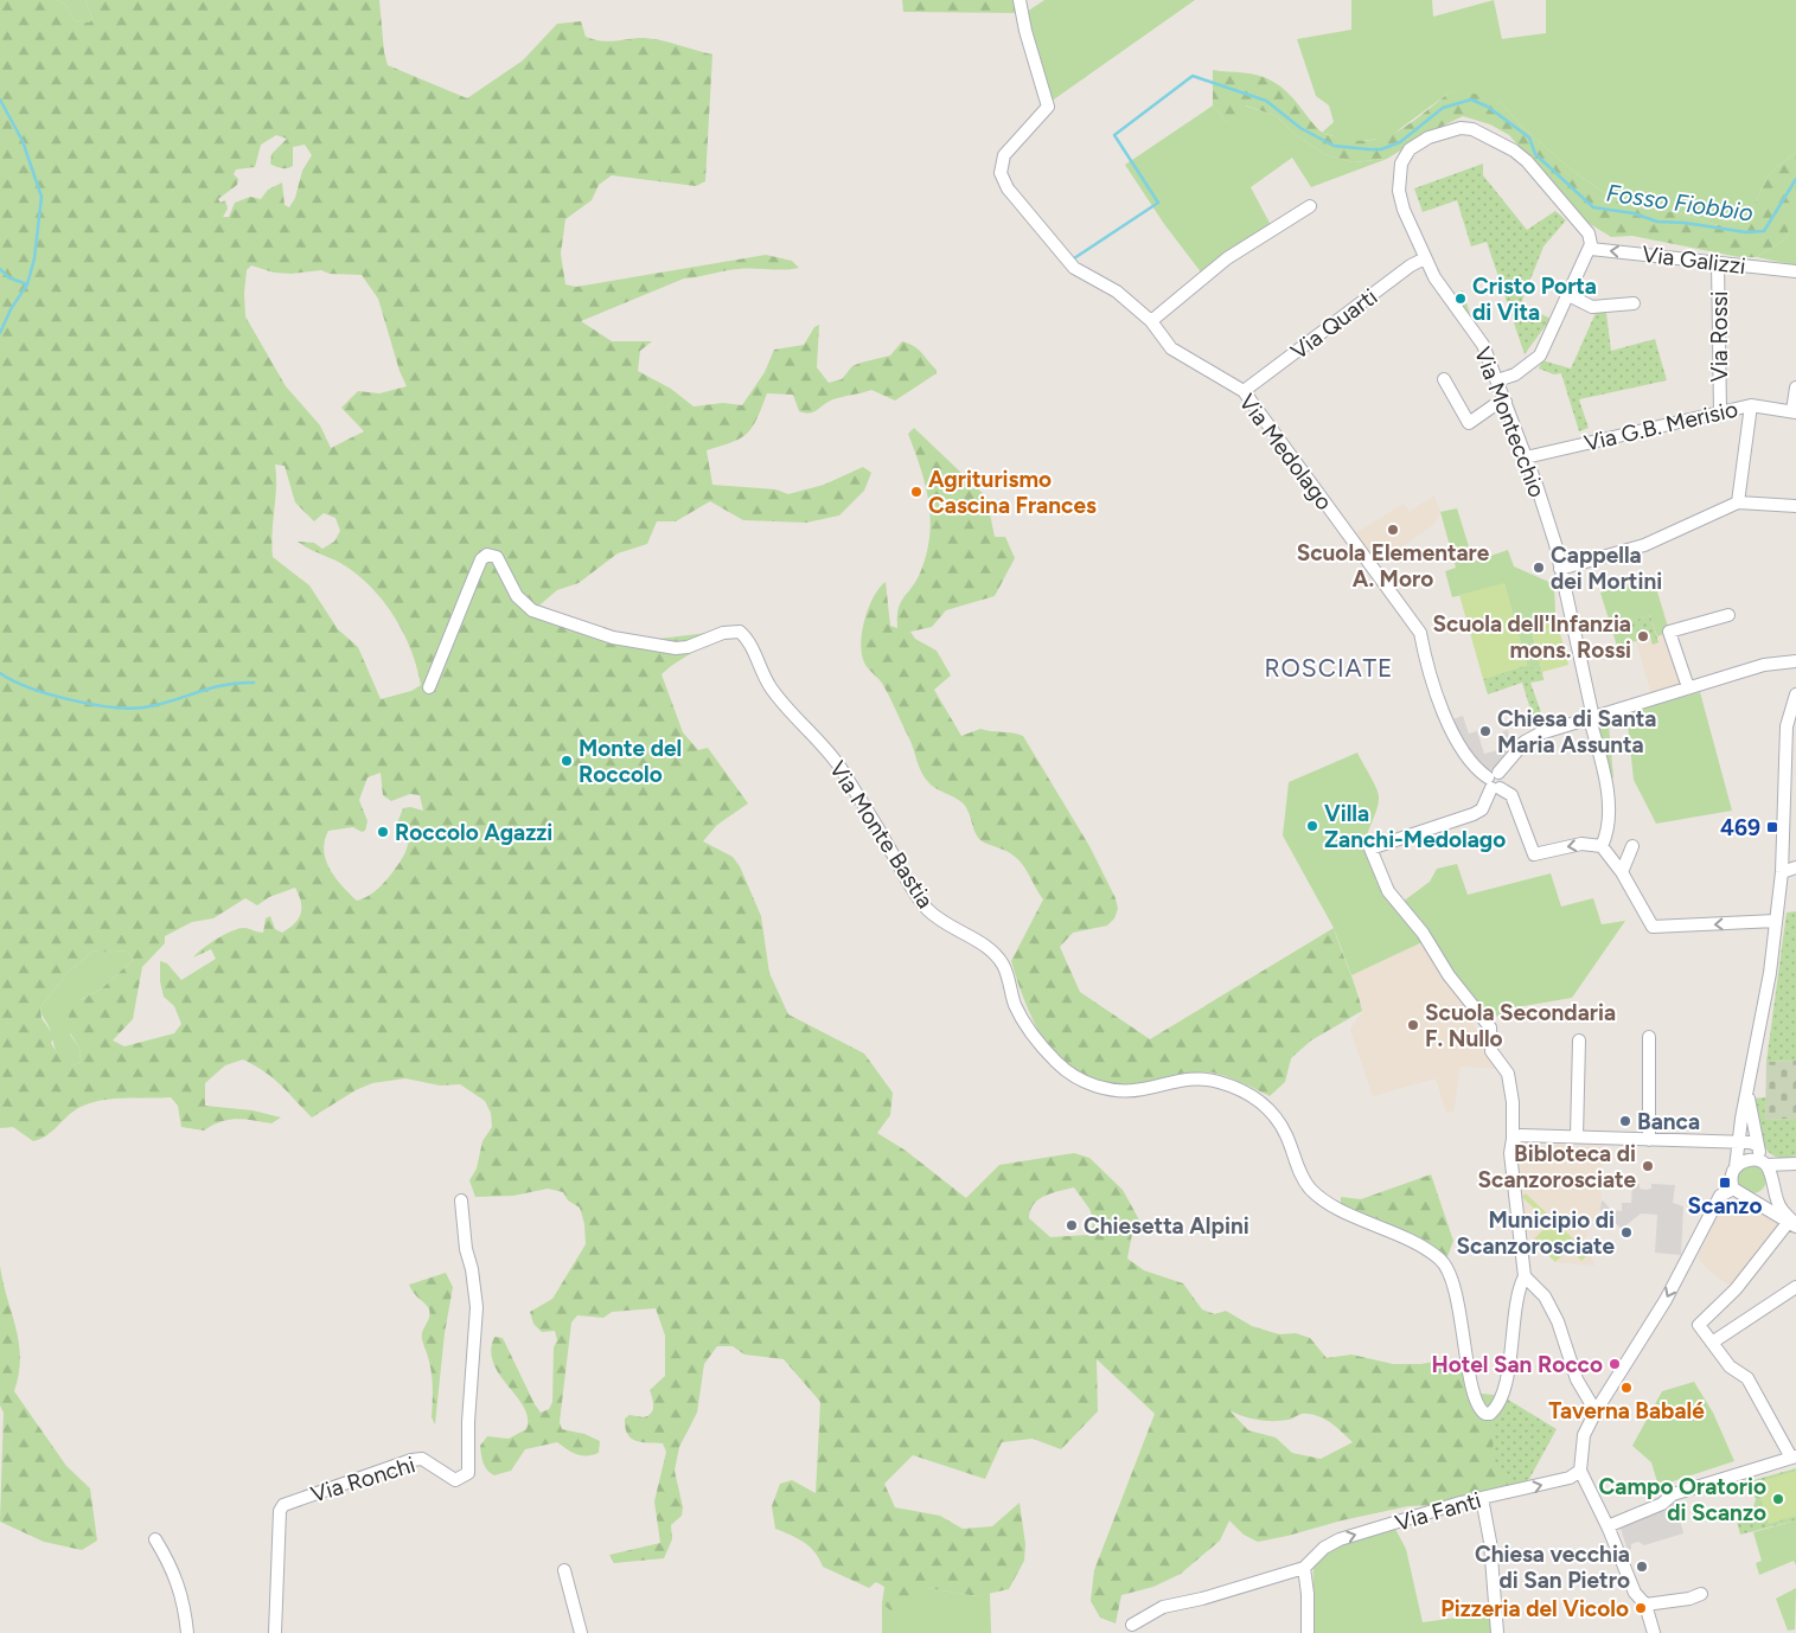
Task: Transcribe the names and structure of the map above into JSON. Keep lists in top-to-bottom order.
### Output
{
  "streets": {
    "street": [
      "Via Galizzi",
      "Via Quarti",
      "Via Rossi",
      "Via Montecchio",
      "Via G.B. Merisio",
      "Via Medolago",
      "Via Monte Bastia",
      "Via Ronchi",
      "Via Fanti"
    ]
  },
  "crossings": [
    ["Via Galizzi", "Via Rossi"],
    ["Via Galizzi", "Via Montecchio"],
    ["Via Quarti", "Via Montecchio"],
    ["Via Quarti", "Via Medolago"],
    ["Via Rossi", "Via G.B. Merisio"],
    ["Via Montecchio", "Via G.B. Merisio"],
    ["Via Montecchio", "Via Medolago"]
  ],
  "one_way": ["Via Fanti"],
  "districts": ["ROSCIATE"],
  "water": ["Fosso Fiobbio"],
  "places": {
    "other": [
      "Cristo Porta di Vita",
      "Agriturismo Cascina Frances",
      "Scuola Elementare A. Moro",
      "Cappella dei Mortini",
      "Scuola dell'Infanzia mons. Rossi",
      "Chiesa di Santa Maria Assunta",
      "Monte del Roccolo",
      "Villa Zanchi-Medolago",
      "Roccolo Agazzi",
      "Scuola Secondaria F. Nullo",
      "Banca",
      "Bibloteca di Scanzorosciate",
      "Chiesetta Alpini",
      "Municipio di Scanzorosciate",
      "Hotel San Rocco",
      "Taverna Babalé",
      "Campo Oratorio di Scanzo",
      "Chiesa vecchia di San Pietro",
      "Pizzeria del Vicolo"
    ],
    "transit": ["469", "Scanzo"]
  }
}
